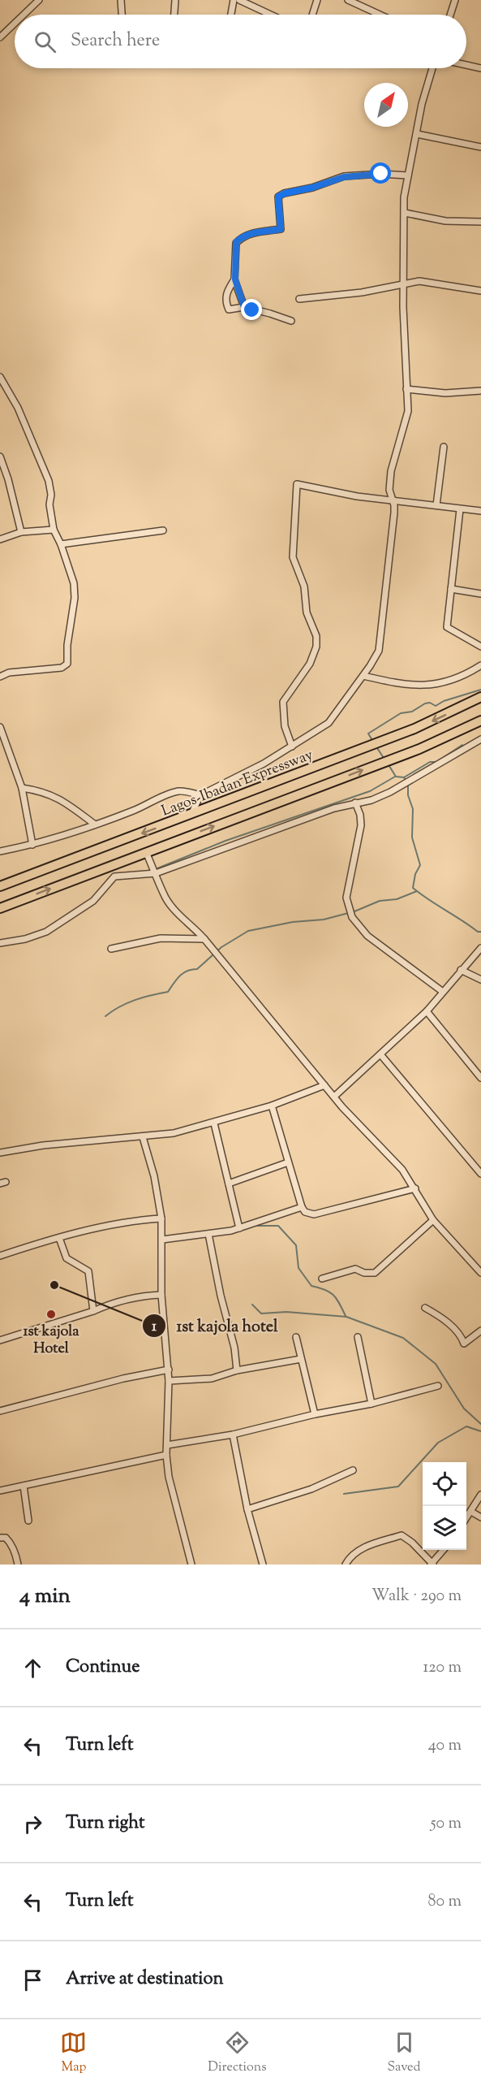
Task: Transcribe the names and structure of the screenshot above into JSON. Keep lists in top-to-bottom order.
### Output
{
  "streets": {
    "highway": ["Lagos-Ibadan Expressway"]
  },
  "places": ["1st kajola hotel", "1st kajola Hotel"],
  "north": "top right",
  "page": {
    "search": "Search here",
    "heading": ["4 min", "Walk · 290 m"],
    "list": [
      ["Continue", "120 m"],
      ["Turn left", "40 m"],
      ["Turn right", "50 m"],
      ["Turn left", "80 m"],
      "Arrive at destination"
    ],
    "nav": ["Map", "Directions", "Saved"]
  }
}
